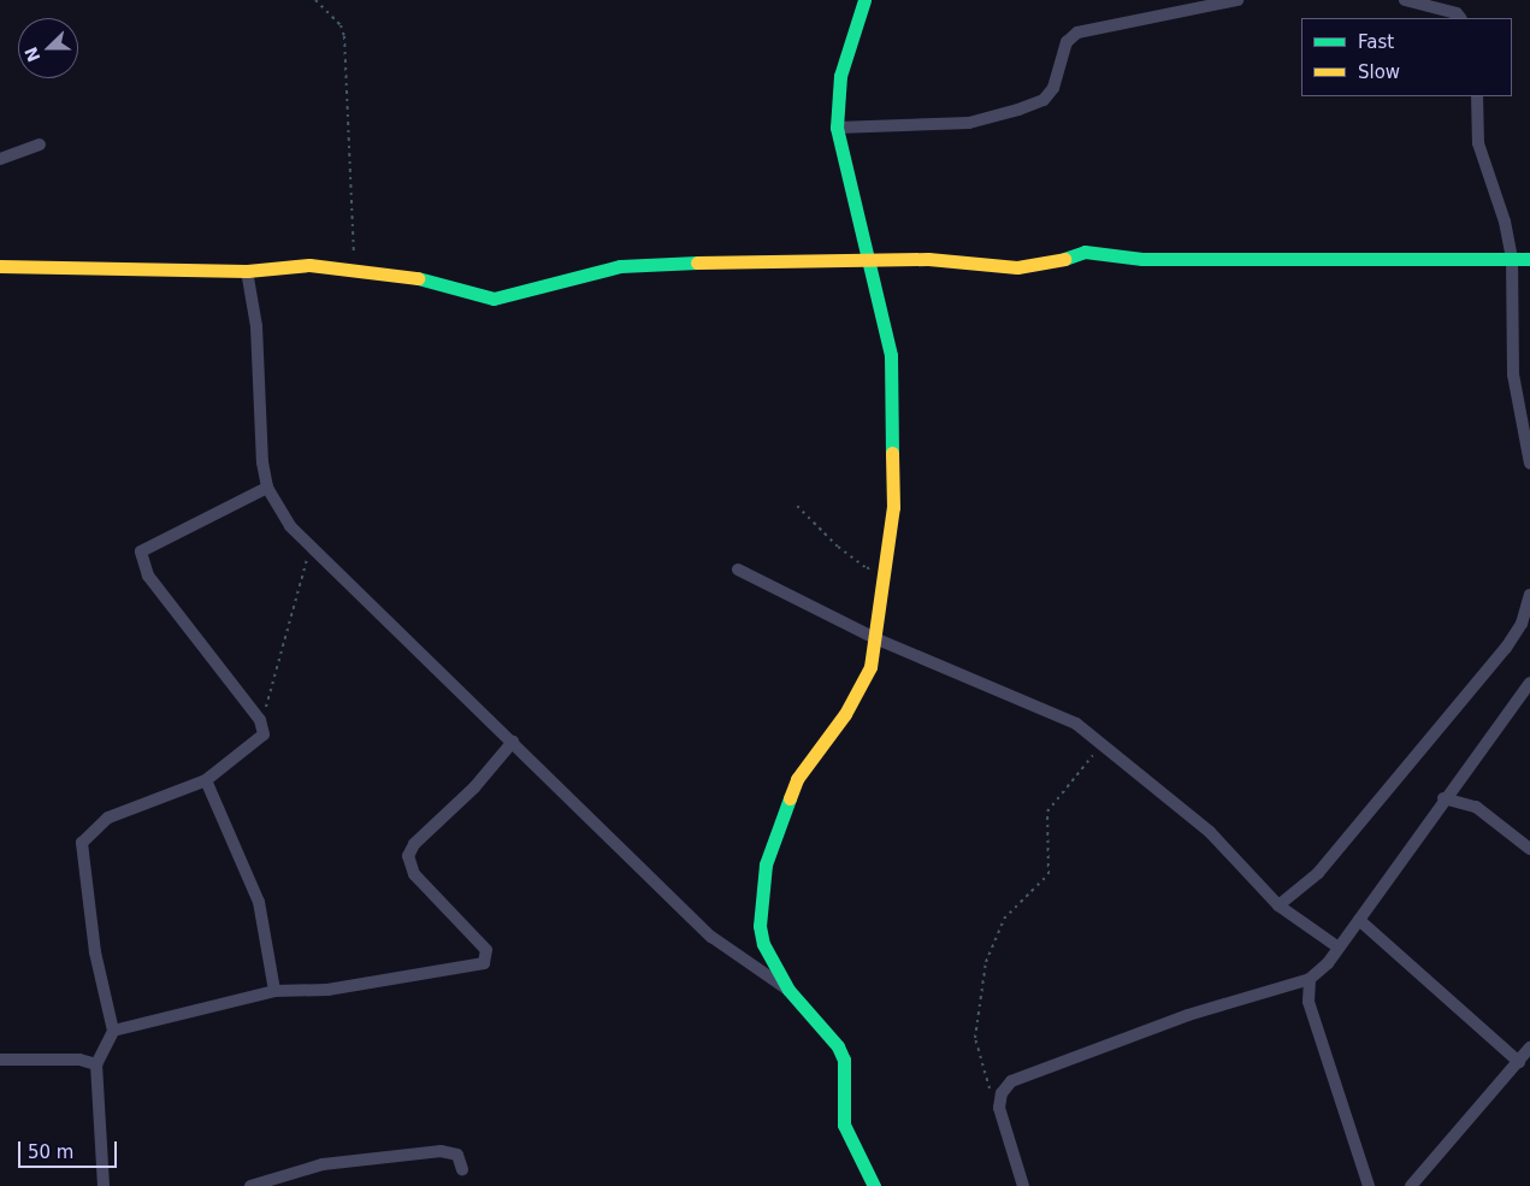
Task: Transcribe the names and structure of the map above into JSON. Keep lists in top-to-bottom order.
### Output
{
  "legend": ["Fast", "Slow"],
  "scale_bar": "50 m",
  "north": "left"
}
